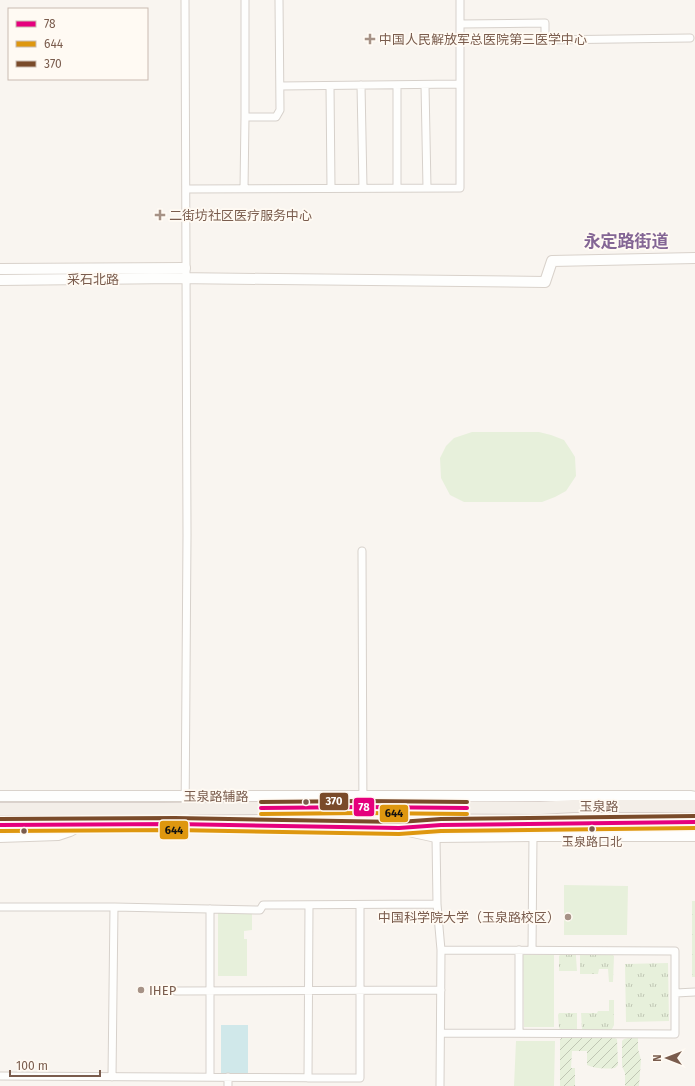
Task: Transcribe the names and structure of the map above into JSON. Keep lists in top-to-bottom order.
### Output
{
  "streets": {
    "main road": ["玉泉路"],
    "street": ["采石北路", "玉泉路辅路"]
  },
  "crossings": [
    ["玉泉路辅路", "玉泉路"]
  ],
  "districts": ["永定路街道"],
  "places": {
    "health": ["中国人民解放军总医院第三医学中心", "二街坊社区医疗服务中心"],
    "other": ["玉泉路口北", "中国科学院大学（玉泉路校区）", "IHEP"]
  },
  "lines": ["transit line 370", "transit line 78", "transit line 644"],
  "legend": ["78", "644", "370"],
  "scale_bar": "100 m",
  "north": "left"
}
